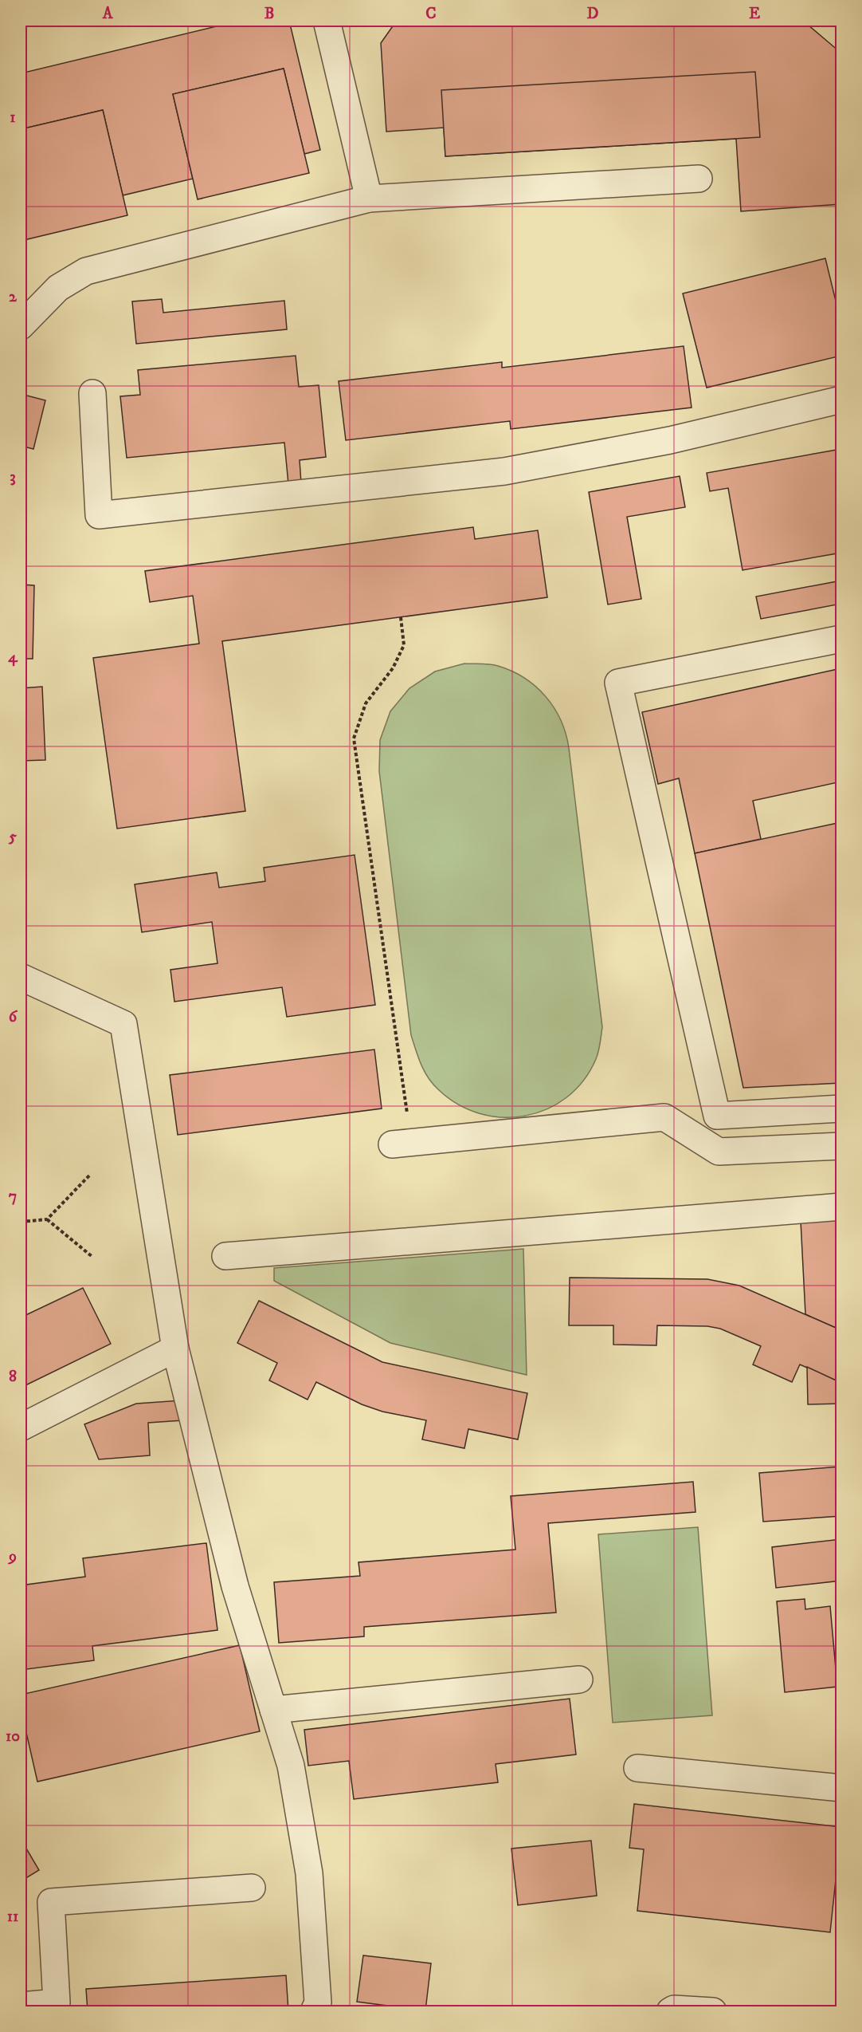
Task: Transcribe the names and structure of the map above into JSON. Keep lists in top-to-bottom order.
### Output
{
  "grid": {
    "columns": [
      "A",
      "B",
      "C",
      "D",
      "E"
    ],
    "rows": [
      "1",
      "2",
      "3",
      "4",
      "5",
      "6",
      "7",
      "8",
      "9",
      "10",
      "11"
    ]
  }
}
